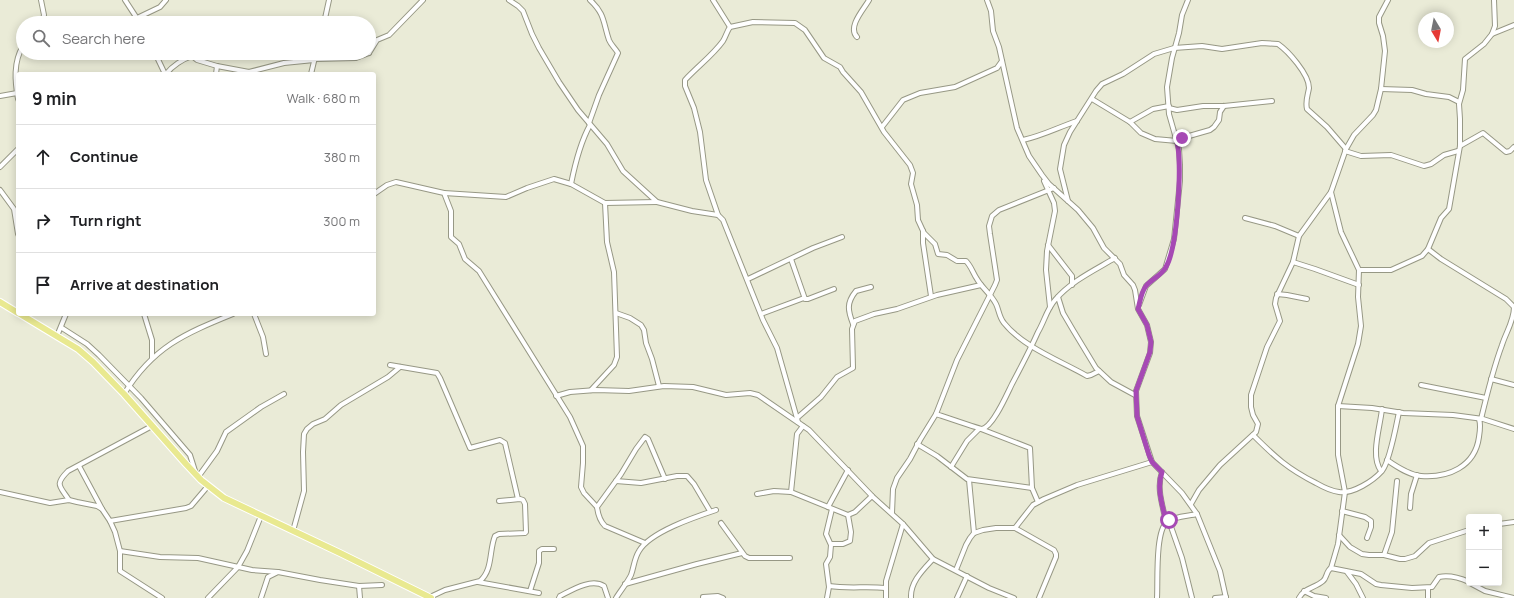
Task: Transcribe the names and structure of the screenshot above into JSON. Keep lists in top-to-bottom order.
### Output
{
  "north": "bottom",
  "page": {
    "search": "Search here",
    "heading": ["9 min", "Walk · 680 m"],
    "list": [
      ["Continue", "380 m"],
      ["Turn right", "300 m"],
      "Arrive at destination"
    ],
    "map_buttons": ["+", "−"]
  }
}
